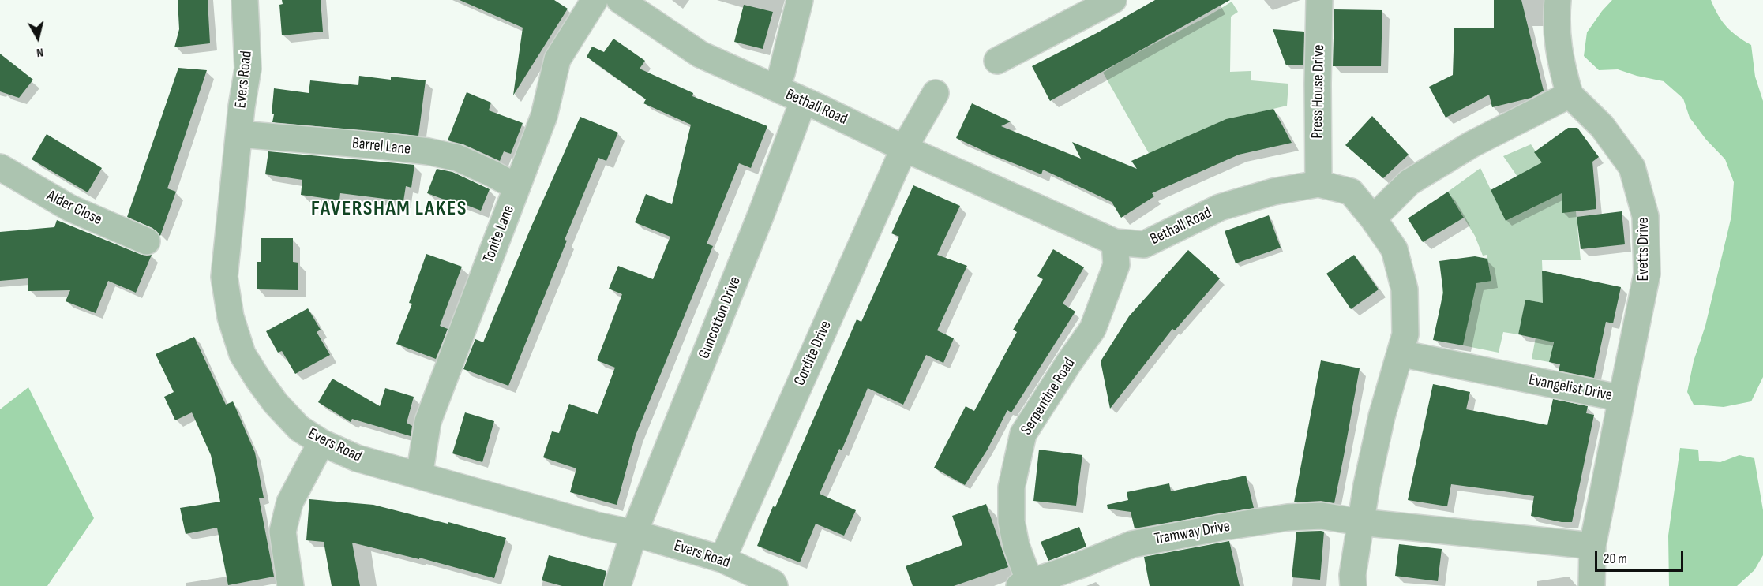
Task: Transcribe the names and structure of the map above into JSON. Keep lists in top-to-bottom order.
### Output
{
  "streets": {
    "street": [
      "Evers Road",
      "Press House Drive",
      "Bethall Road",
      "Barrel Lane",
      "Alder Close",
      "Tonite Lane",
      "Evetts Drive",
      "Guncotton Drive",
      "Cordite Drive",
      "Evangelist Drive",
      "Serpentine Road",
      "Tramway Drive"
    ]
  },
  "crossings": [
    ["Evers Road", "Barrel Lane"],
    ["Evers Road", "Tonite Lane"],
    ["Evers Road", "Guncotton Drive"],
    ["Evers Road", "Cordite Drive"],
    ["Press House Drive", "Bethall Road"],
    ["Bethall Road", "Guncotton Drive"],
    ["Bethall Road", "Cordite Drive"],
    ["Bethall Road", "Evangelist Drive"],
    ["Bethall Road", "Serpentine Road"],
    ["Bethall Road", "Tramway Drive"],
    ["Barrel Lane", "Tonite Lane"],
    ["Evetts Drive", "Evangelist Drive"],
    ["Serpentine Road", "Tramway Drive"]
  ],
  "districts": ["FAVERSHAM LAKES"],
  "scale_bar": "20 m",
  "north": "bottom"
}
